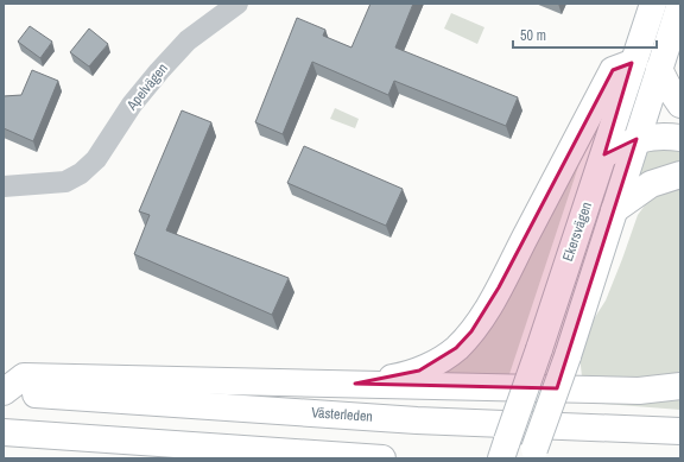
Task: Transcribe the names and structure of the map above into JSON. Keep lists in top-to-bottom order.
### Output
{
  "streets": {
    "main road": ["Ekersvägen", "Västerleden"],
    "street": ["Apelvägen"]
  },
  "scale_bar": "50 m"
}
